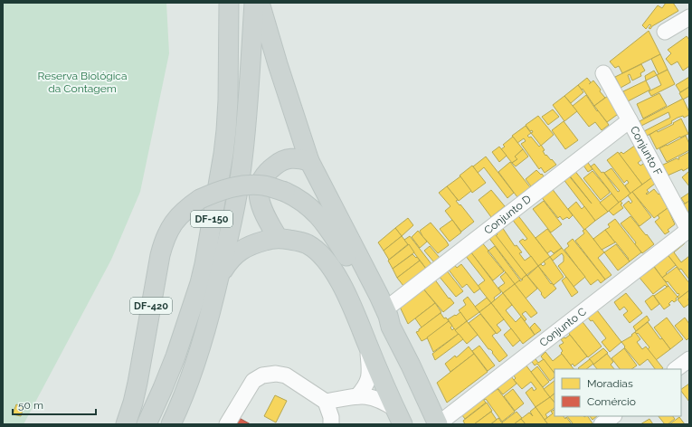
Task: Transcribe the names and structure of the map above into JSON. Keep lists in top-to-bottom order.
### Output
{
  "streets": {
    "main road": ["DF-150", "DF-420"],
    "street": ["Conjunto F", "Conjunto D", "Conjunto C"]
  },
  "crossings": [
    ["Conjunto F", "Conjunto D"],
    ["Conjunto F", "Conjunto C"],
    ["Conjunto D", "DF-420"],
    ["DF-420", "Conjunto C"]
  ],
  "parks": ["Reserva Biológica da Contagem"],
  "legend": ["Moradias", "Comércio"],
  "scale_bar": "50 m"
}
